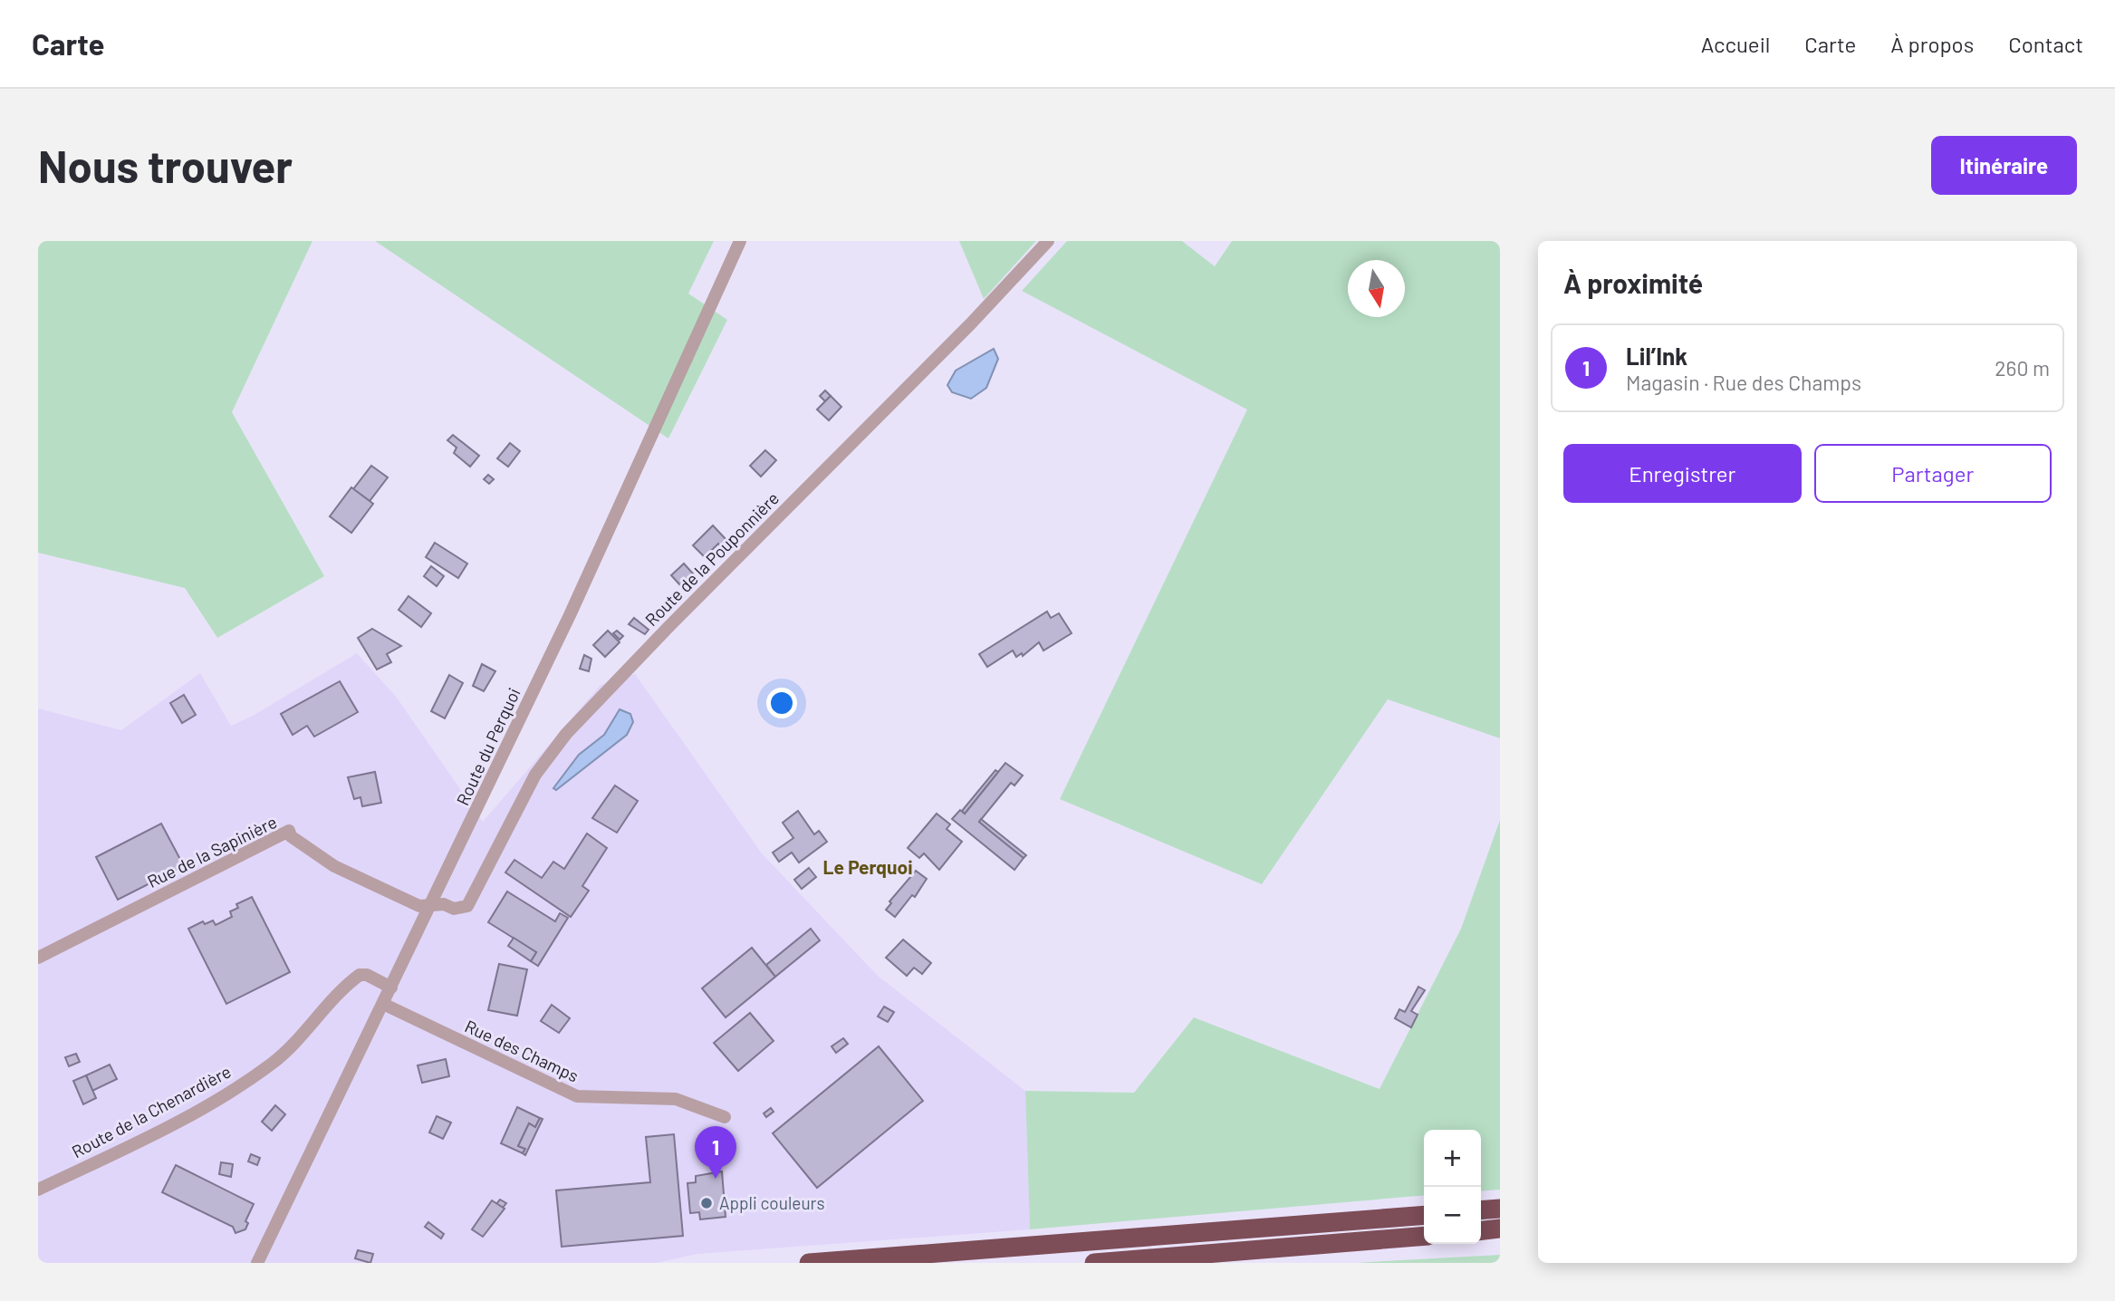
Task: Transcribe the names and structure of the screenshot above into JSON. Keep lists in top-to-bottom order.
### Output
{
  "streets": {
    "street": [
      "Route de la Pouponnière",
      "Route du Perquoi",
      "Rue de la Sapinière",
      "Rue des Champs",
      "Route de la Chenardière"
    ]
  },
  "crossings": [
    ["Route de la Pouponnière", "Route du Perquoi"],
    ["Route de la Pouponnière", "Rue de la Sapinière"],
    ["Route du Perquoi", "Rue de la Sapinière"],
    ["Route du Perquoi", "Rue des Champs"],
    ["Route du Perquoi", "Route de la Chenardière"]
  ],
  "districts": ["Le Perquoi"],
  "places": ["Appli couleurs"],
  "north": "bottom",
  "page": {
    "header": "Carte",
    "nav": [
      "Accueil",
      "Carte",
      "À propos",
      "Contact"
    ],
    "buttons": [
      "Itinéraire",
      ["Enregistrer", "Partager"]
    ],
    "title": "Nous trouver",
    "heading": "À proximité",
    "list": [
      {
        "mark": "1",
        "name": "Lil’Ink",
        "note": "Magasin · Rue des Champs",
        "value": "260 m"
      }
    ],
    "pins": "1",
    "map_buttons": ["+", "−"]
  }
}
